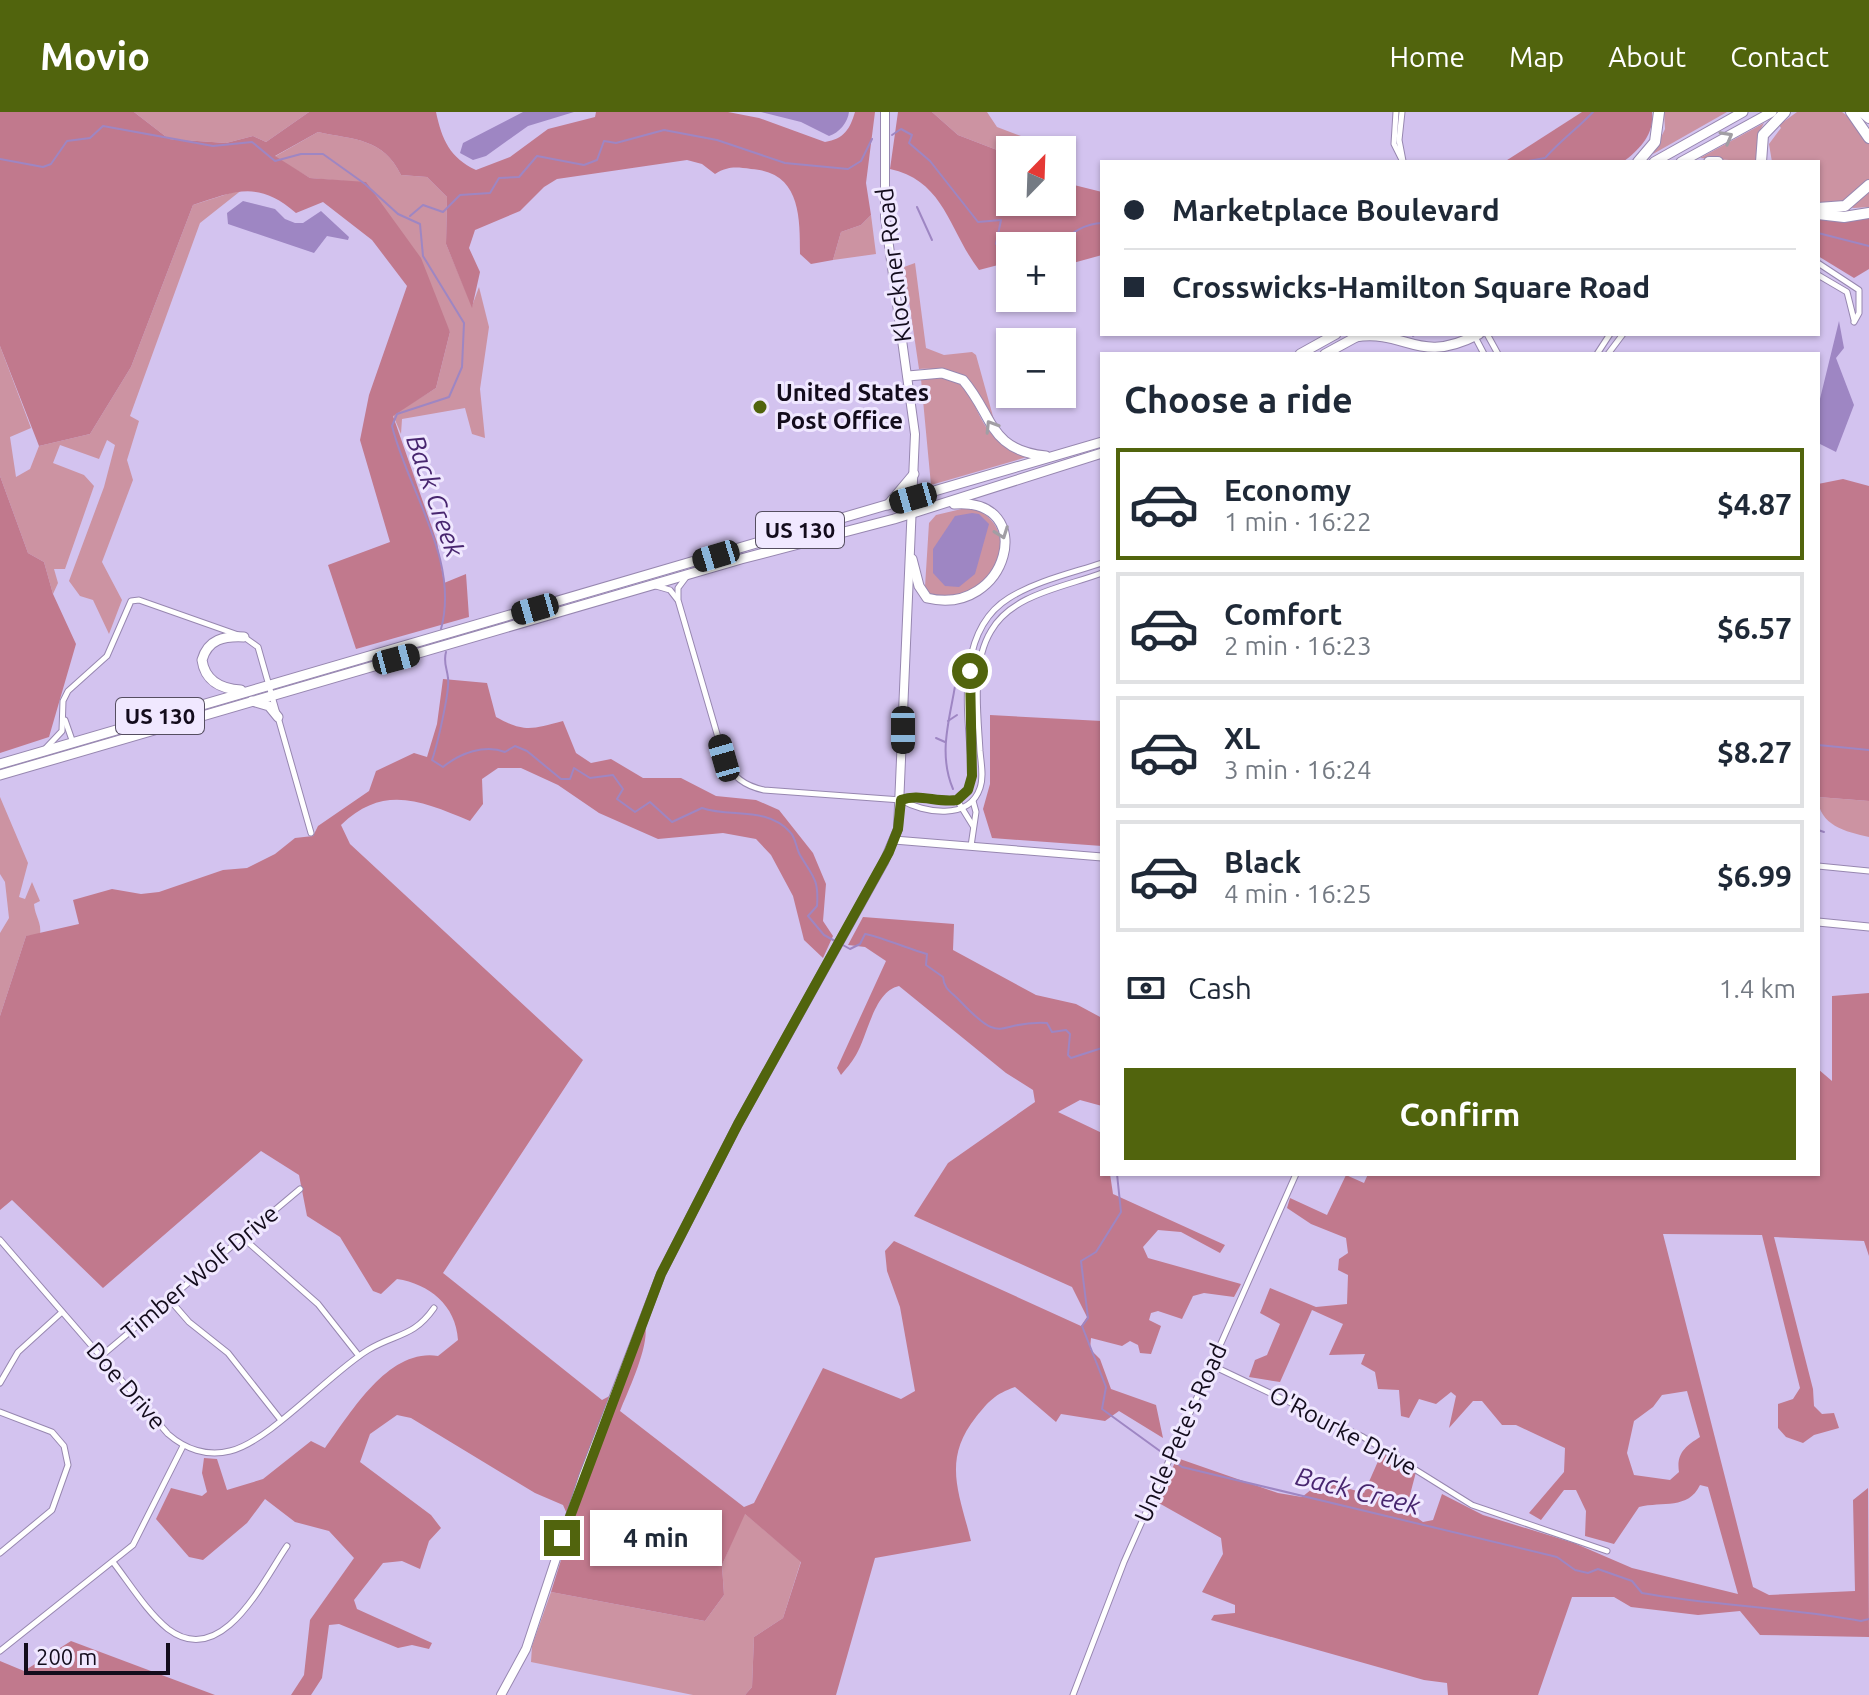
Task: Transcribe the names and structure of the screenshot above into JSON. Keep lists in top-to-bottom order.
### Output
{
  "streets": {
    "highway": ["US 130"],
    "main road": ["Klockner Road"],
    "street": [
      "Timber Wolf Drive",
      "Doe Drive",
      "O'Rourke Drive",
      "Uncle Pete's Road"
    ]
  },
  "crossings": [
    ["Klockner Road", "US 130"],
    ["Timber Wolf Drive", "Doe Drive"],
    ["O'Rourke Drive", "Uncle Pete's Road"]
  ],
  "water": ["Back Creek"],
  "places": ["United States Post Office"],
  "scale_bar": "200 m",
  "north": "top right",
  "page": {
    "header": "Movio",
    "nav": [
      "Home",
      "Map",
      "About",
      "Contact"
    ],
    "map_buttons": ["+", "−"],
    "banner": ["Marketplace Boulevard", "Crosswicks-Hamilton Square Road"],
    "heading": "Choose a ride",
    "list": [
      {
        "name": "Economy",
        "note": "1 min · 16:22",
        "value": "$4.87"
      },
      {
        "name": "Comfort",
        "note": "2 min · 16:23",
        "value": "$6.57"
      },
      {
        "name": "XL",
        "note": "3 min · 16:24",
        "value": "$8.27"
      },
      {
        "name": "Black",
        "note": "4 min · 16:25",
        "value": "$6.99"
      }
    ],
    "pay": ["Cash", "1.4 km"],
    "buttons": "Confirm",
    "bubble": "4 min",
    "scale": "200 m"
  }
}
